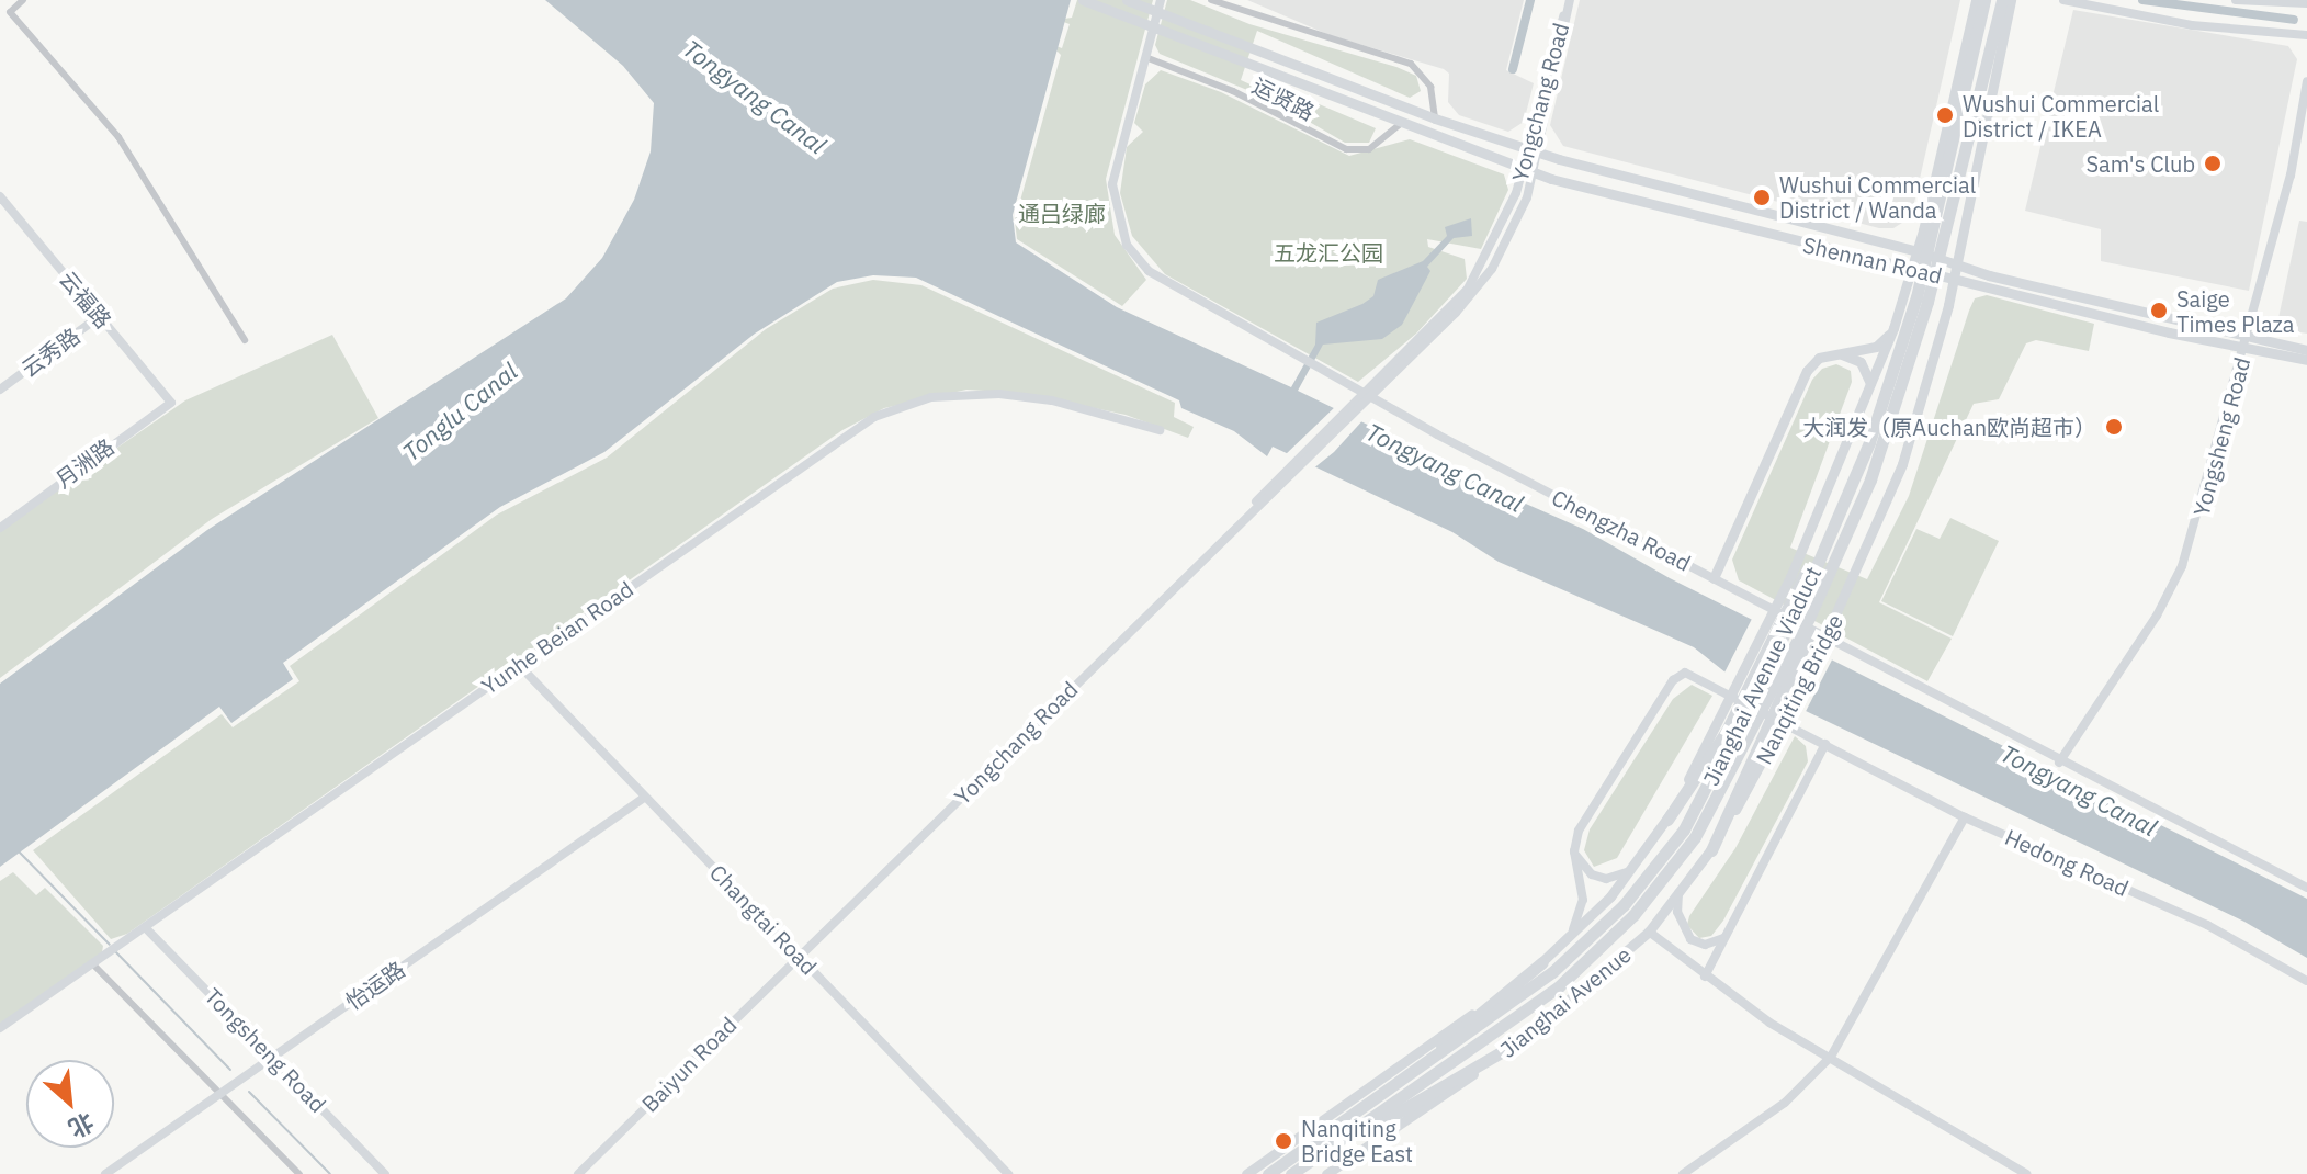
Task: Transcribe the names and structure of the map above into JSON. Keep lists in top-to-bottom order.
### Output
{
  "streets": {
    "highway": ["Jianghai Avenue Viaduct"],
    "main road": ["Shennan Road", "Nanqiting Bridge", "Jianghai Avenue"],
    "street": [
      "运贤路",
      "Yongchang Road",
      "云福路",
      "云秀路",
      "Yongsheng Road",
      "月洲路",
      "Chengzha Road",
      "Yunhe Beian Road",
      "Hedong Road",
      "Changtai Road",
      "怡运路",
      "Tongsheng Road",
      "Baiyun Road"
    ]
  },
  "crossings": [
    ["运贤路", "Shennan Road"],
    ["运贤路", "Chengzha Road"],
    ["Yongchang Road", "Shennan Road"],
    ["Yongchang Road", "Changtai Road"],
    ["Yongchang Road", "Baiyun Road"],
    ["Shennan Road", "Yongsheng Road"],
    ["Shennan Road", "Nanqiting Bridge"],
    ["云福路", "云秀路"],
    ["云福路", "月洲路"],
    ["Yongsheng Road", "Chengzha Road"],
    ["Yunhe Beian Road", "Changtai Road"],
    ["Yunhe Beian Road", "Tongsheng Road"],
    ["Nanqiting Bridge", "Jianghai Avenue"],
    ["Changtai Road", "怡运路"],
    ["Changtai Road", "Baiyun Road"],
    ["怡运路", "Tongsheng Road"]
  ],
  "water": ["Tongyang Canal", "Tonglu Canal"],
  "parks": ["通吕绿廊", "五龙汇公园"],
  "places": [
    "Wushui Commercial District / IKEA",
    "Sam's Club",
    "Wushui Commercial District / Wanda",
    "Saige Times Plaza",
    "大润发（原Auchan欧尚超市）",
    "Nanqiting Bridge East"
  ],
  "north": "bottom right"
}
